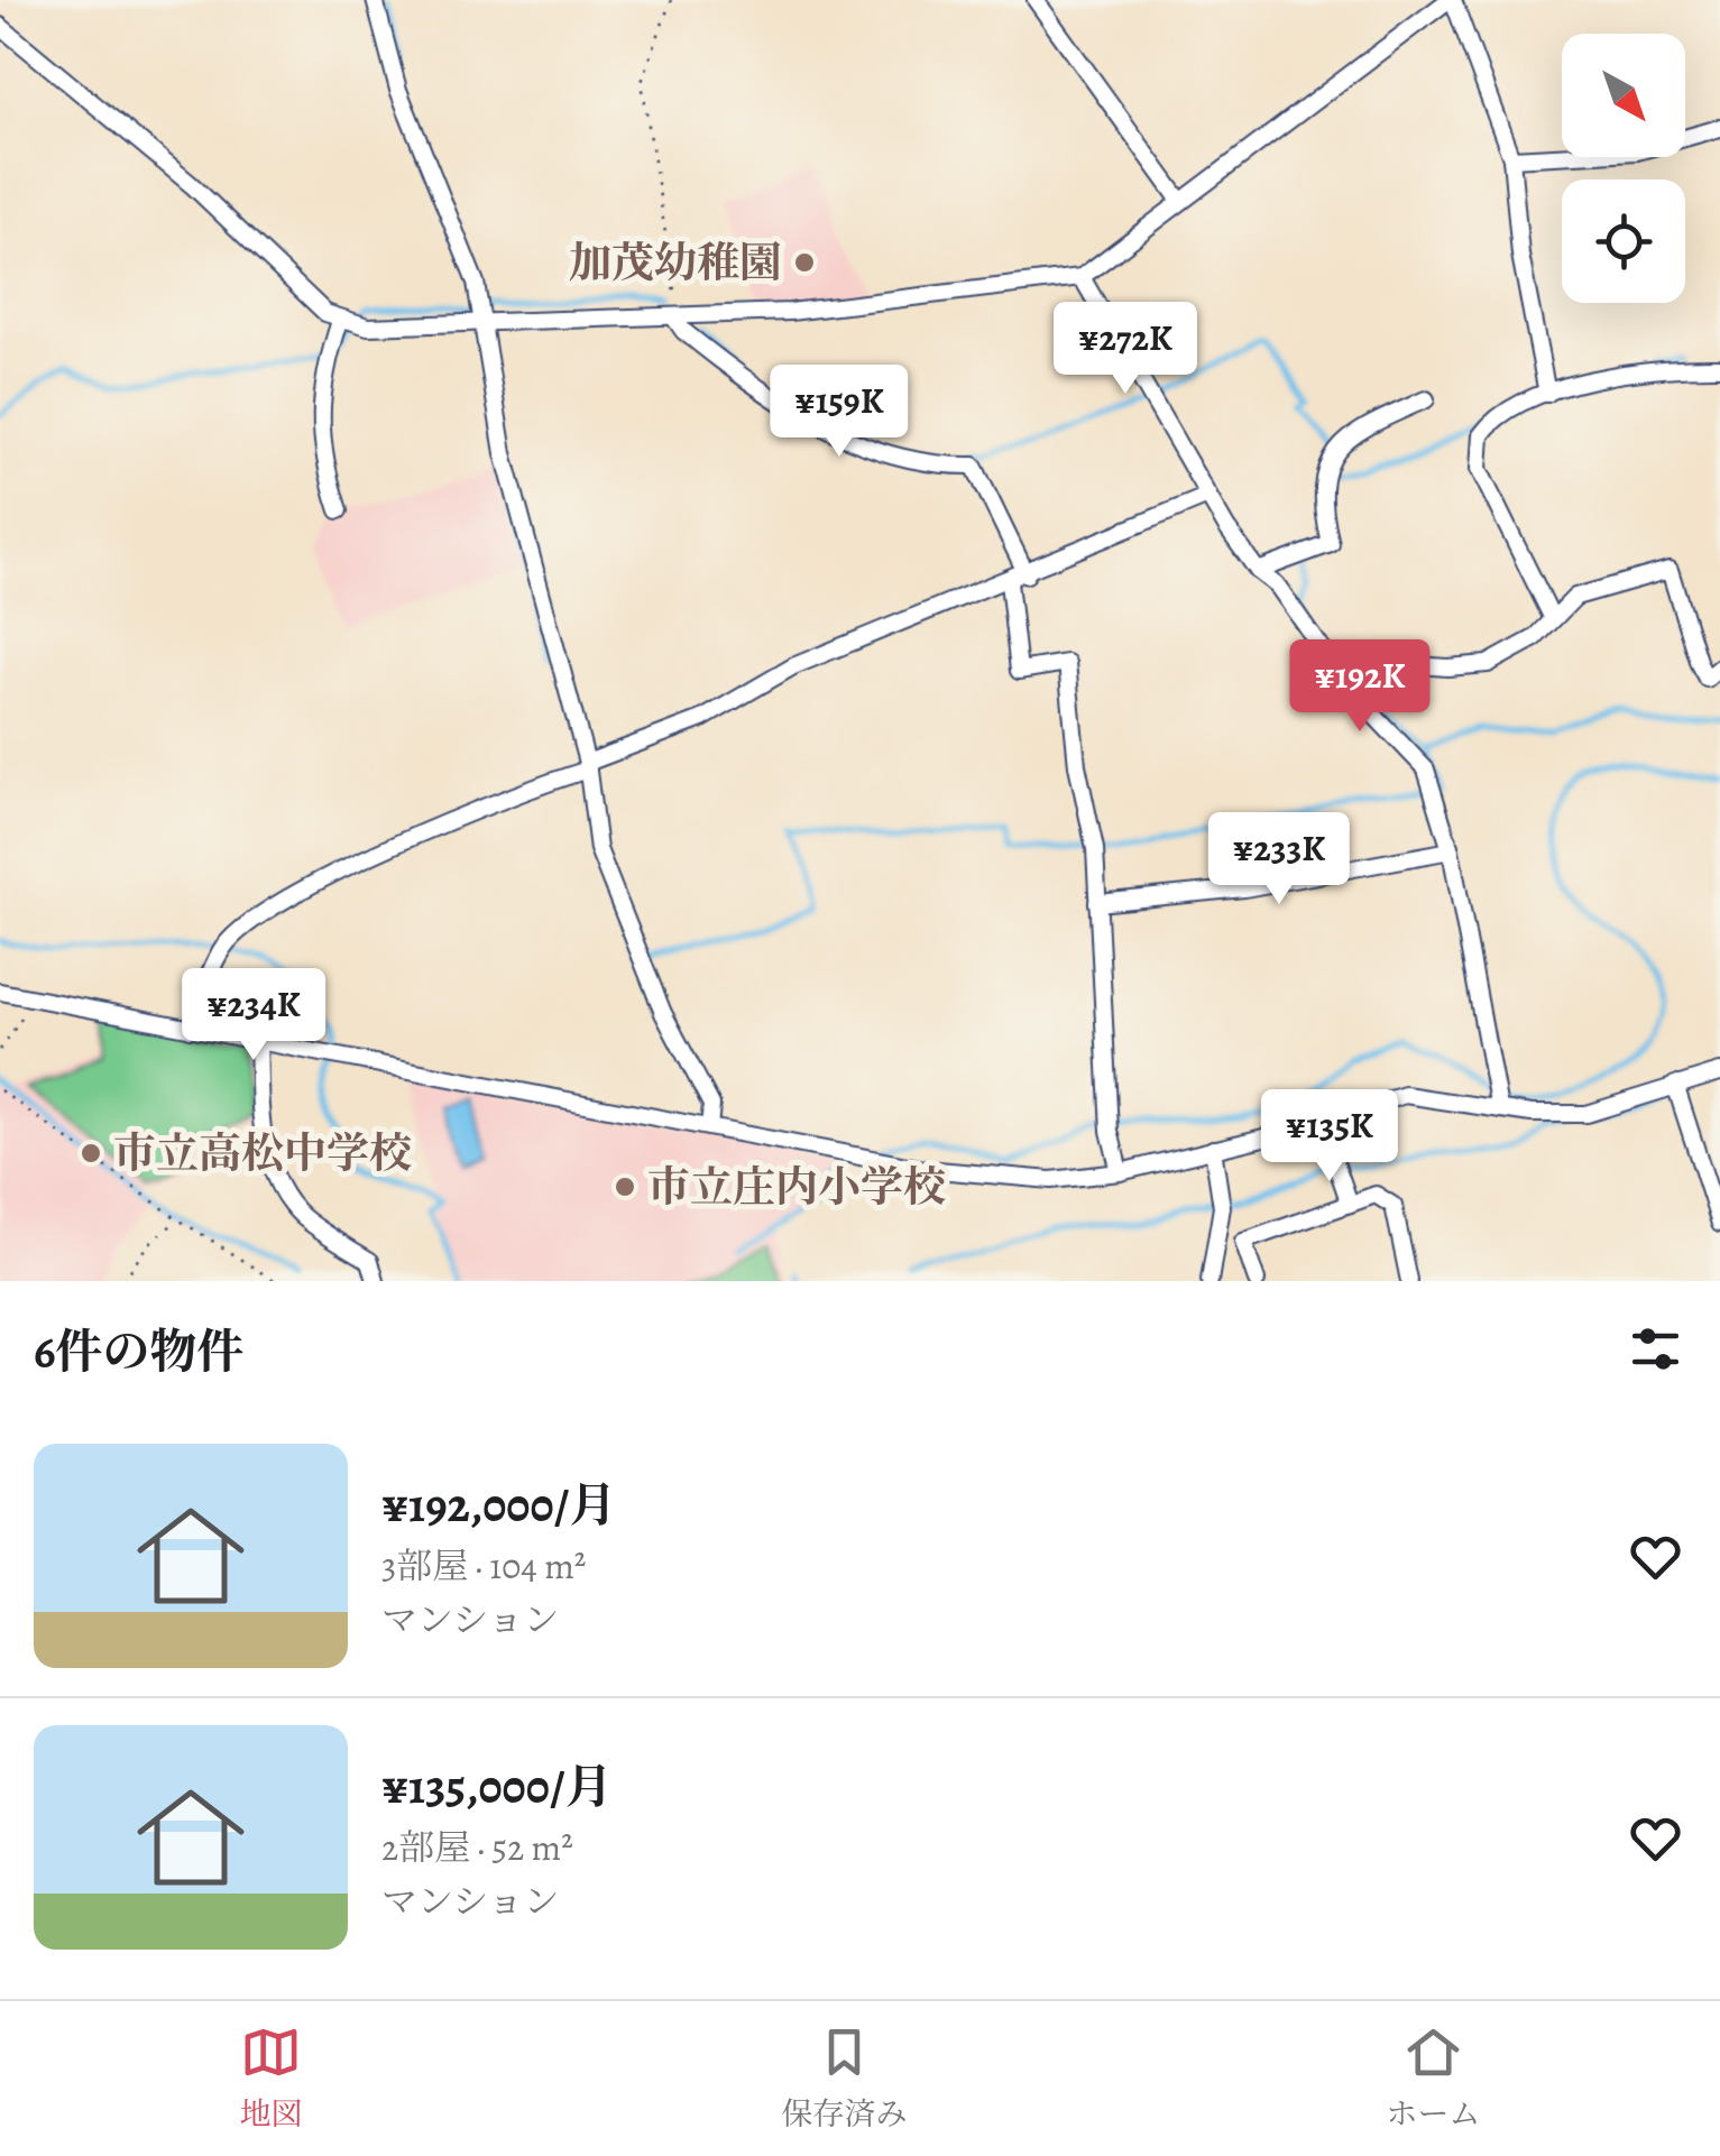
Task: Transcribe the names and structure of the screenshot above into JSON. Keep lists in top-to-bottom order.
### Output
{
  "places": ["加茂幼稚園", "市立高松中学校", "市立庄内小学校"],
  "north": "bottom right",
  "page": {
    "price": [
      "¥272K",
      "¥159K",
      "¥192K",
      "¥233K",
      "¥234K",
      "¥135K"
    ],
    "heading": "6件の物件",
    "list": [
      {
        "name": "¥192,000/月",
        "note": "3部屋 · 104 m² · マンション"
      },
      {
        "name": "¥135,000/月",
        "note": "2部屋 · 52 m² · マンション"
      }
    ],
    "tabs": ["地図", "保存済み", "ホーム"]
  }
}
